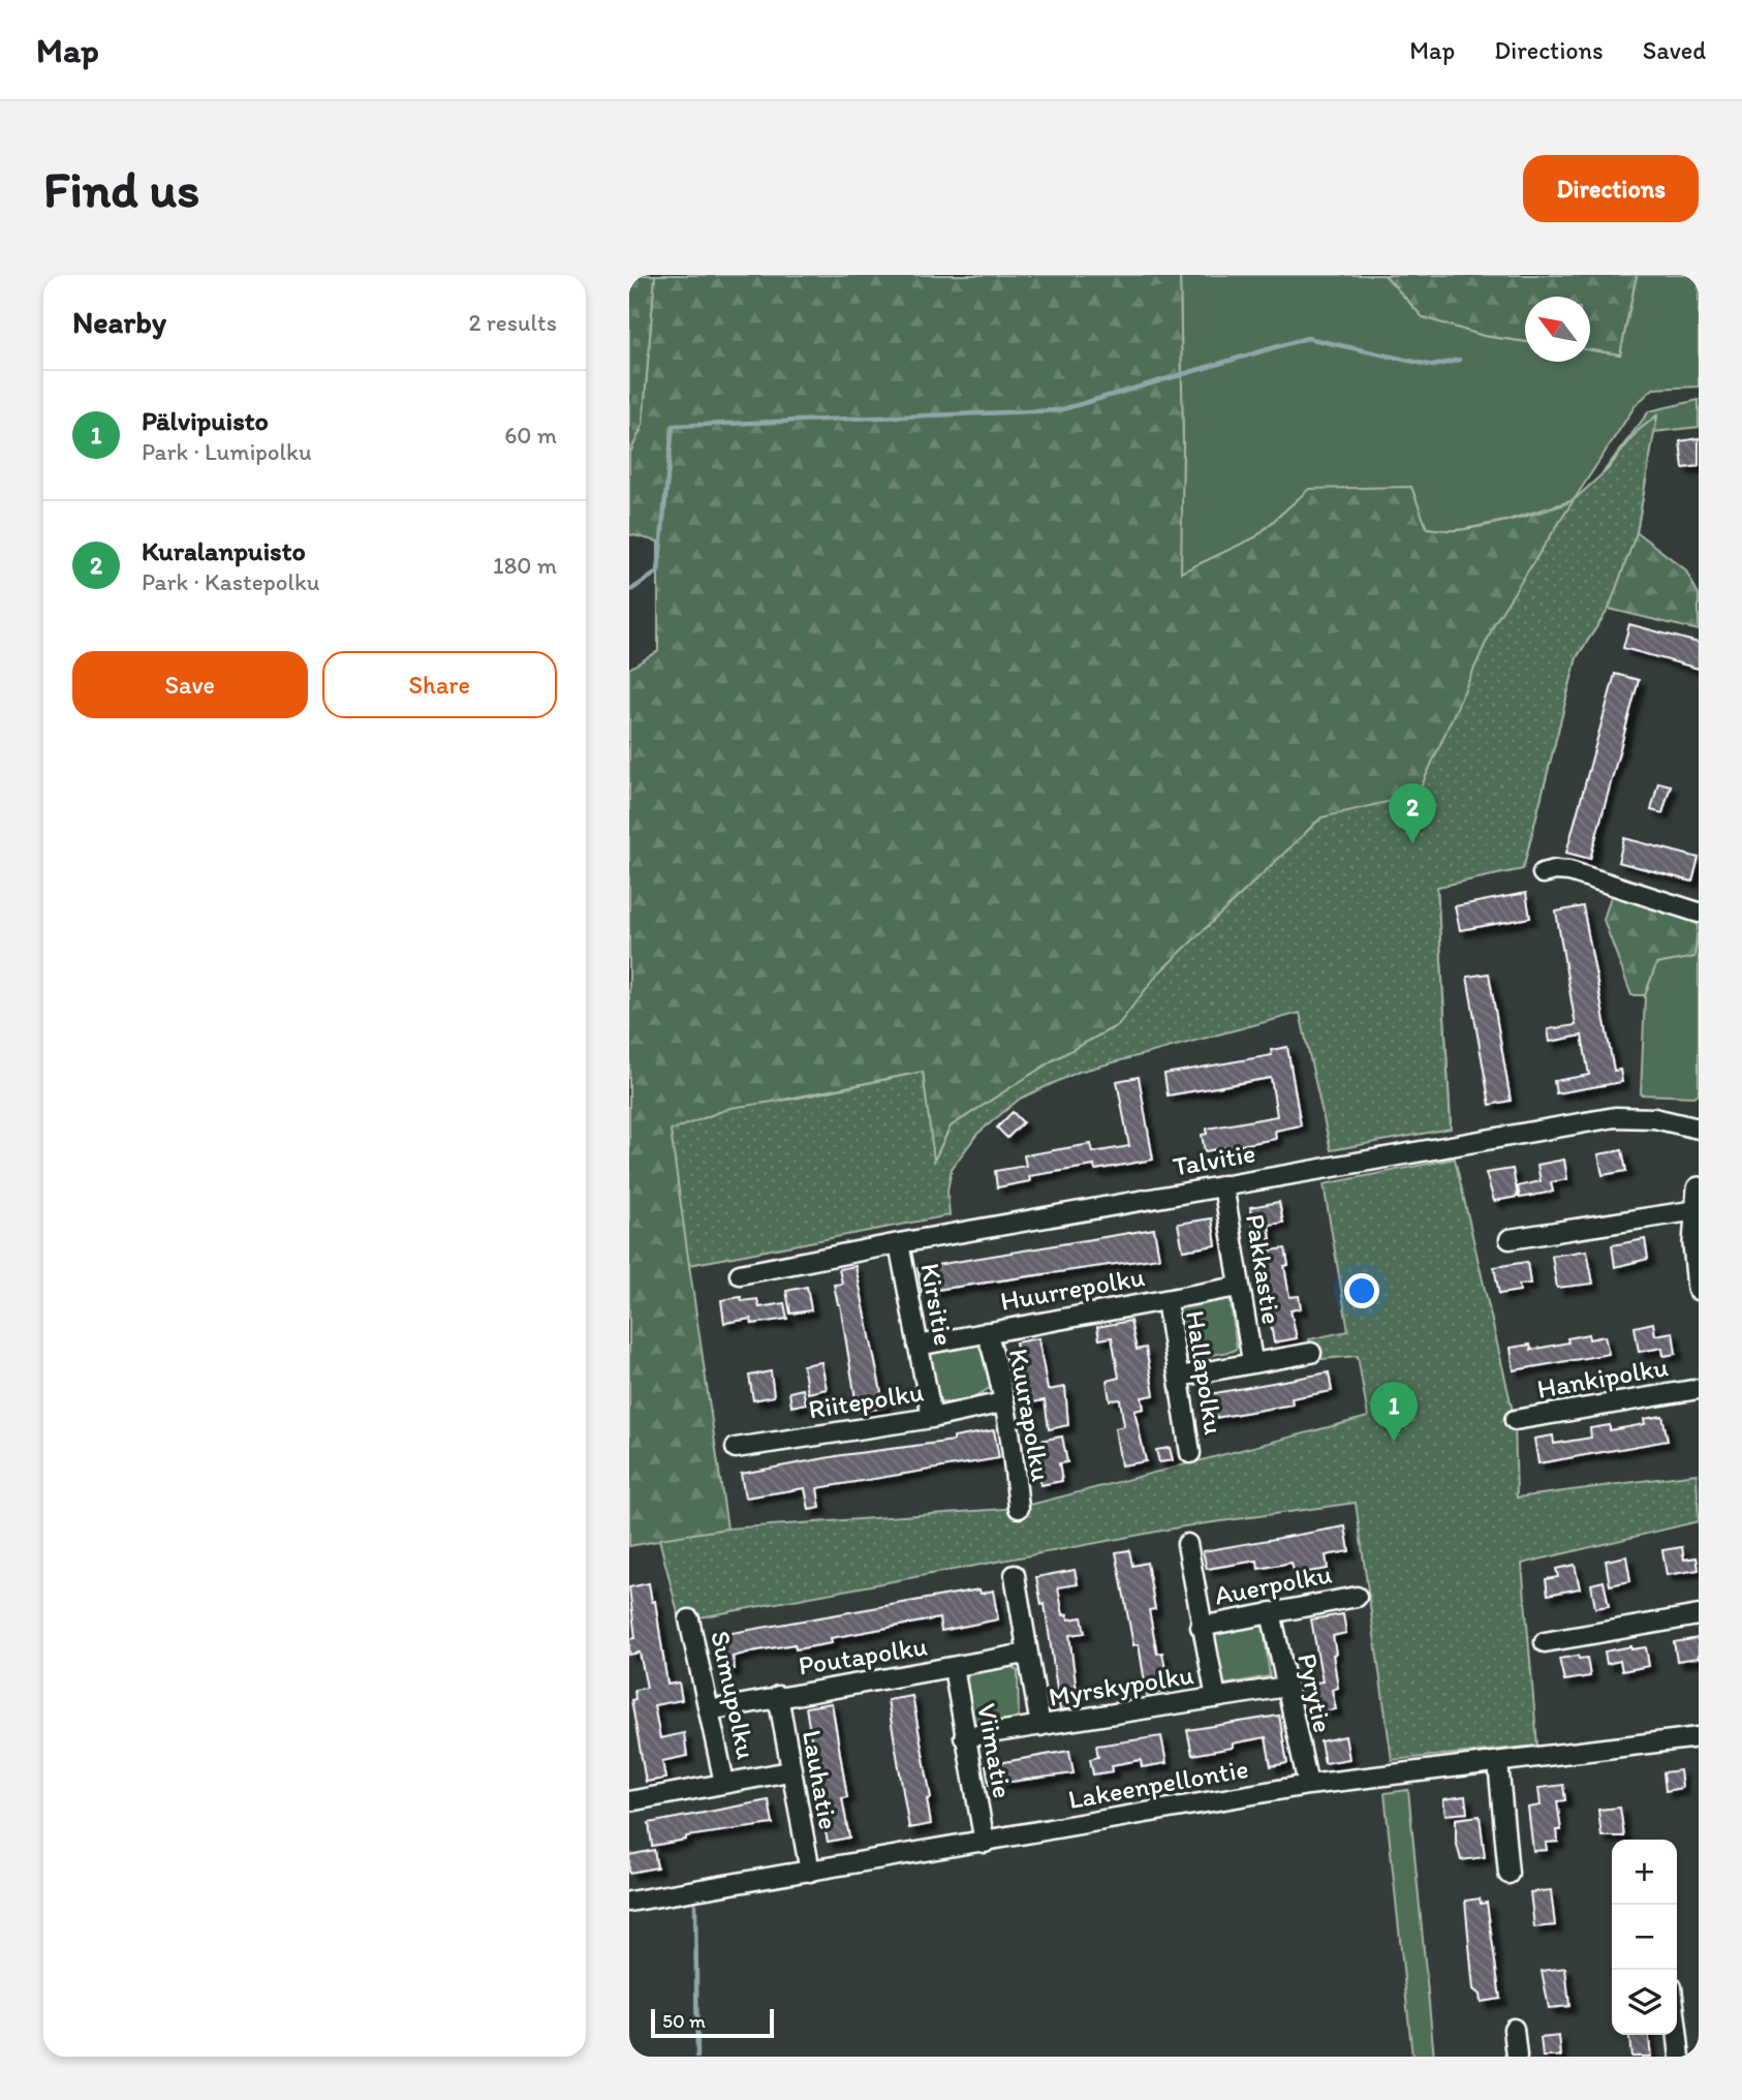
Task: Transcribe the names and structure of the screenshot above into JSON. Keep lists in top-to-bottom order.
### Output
{
  "streets": {
    "street": [
      "Talvitie",
      "Pakkastie",
      "Huurrepolku",
      "Kirsitie",
      "Hallapolku",
      "Hankipolku",
      "Riitepolku",
      "Kuurapolku",
      "Auerpolku",
      "Poutapolku",
      "Myrskypolku",
      "Pyrytie",
      "Sumupolku",
      "Viimatie",
      "Lauhatie",
      "Lakeenpellontie"
    ]
  },
  "crossings": [
    ["Talvitie", "Pakkastie"],
    ["Talvitie", "Kirsitie"],
    ["Pakkastie", "Huurrepolku"],
    ["Huurrepolku", "Kirsitie"],
    ["Huurrepolku", "Hallapolku"],
    ["Huurrepolku", "Kuurapolku"],
    ["Kirsitie", "Riitepolku"],
    ["Riitepolku", "Kuurapolku"],
    ["Auerpolku", "Pyrytie"],
    ["Poutapolku", "Sumupolku"],
    ["Poutapolku", "Viimatie"],
    ["Poutapolku", "Lauhatie"],
    ["Myrskypolku", "Pyrytie"],
    ["Myrskypolku", "Viimatie"],
    ["Pyrytie", "Lakeenpellontie"],
    ["Viimatie", "Lakeenpellontie"],
    ["Lauhatie", "Lakeenpellontie"]
  ],
  "scale_bar": "50 m",
  "north": "top left",
  "page": {
    "header": "Map",
    "nav": ["Map", "Directions", "Saved"],
    "buttons": [
      "Directions",
      ["Save", "Share"]
    ],
    "title": "Find us",
    "heading": ["Nearby", "2 results"],
    "list": [
      {
        "mark": "1",
        "name": "Pälvipuisto",
        "note": "Park · Lumipolku",
        "value": "60 m"
      },
      {
        "mark": "2",
        "name": "Kuralanpuisto",
        "note": "Park · Kastepolku",
        "value": "180 m"
      }
    ],
    "pins": ["2", "1"],
    "map_buttons": ["+", "−"],
    "scale": "50 m"
  }
}
